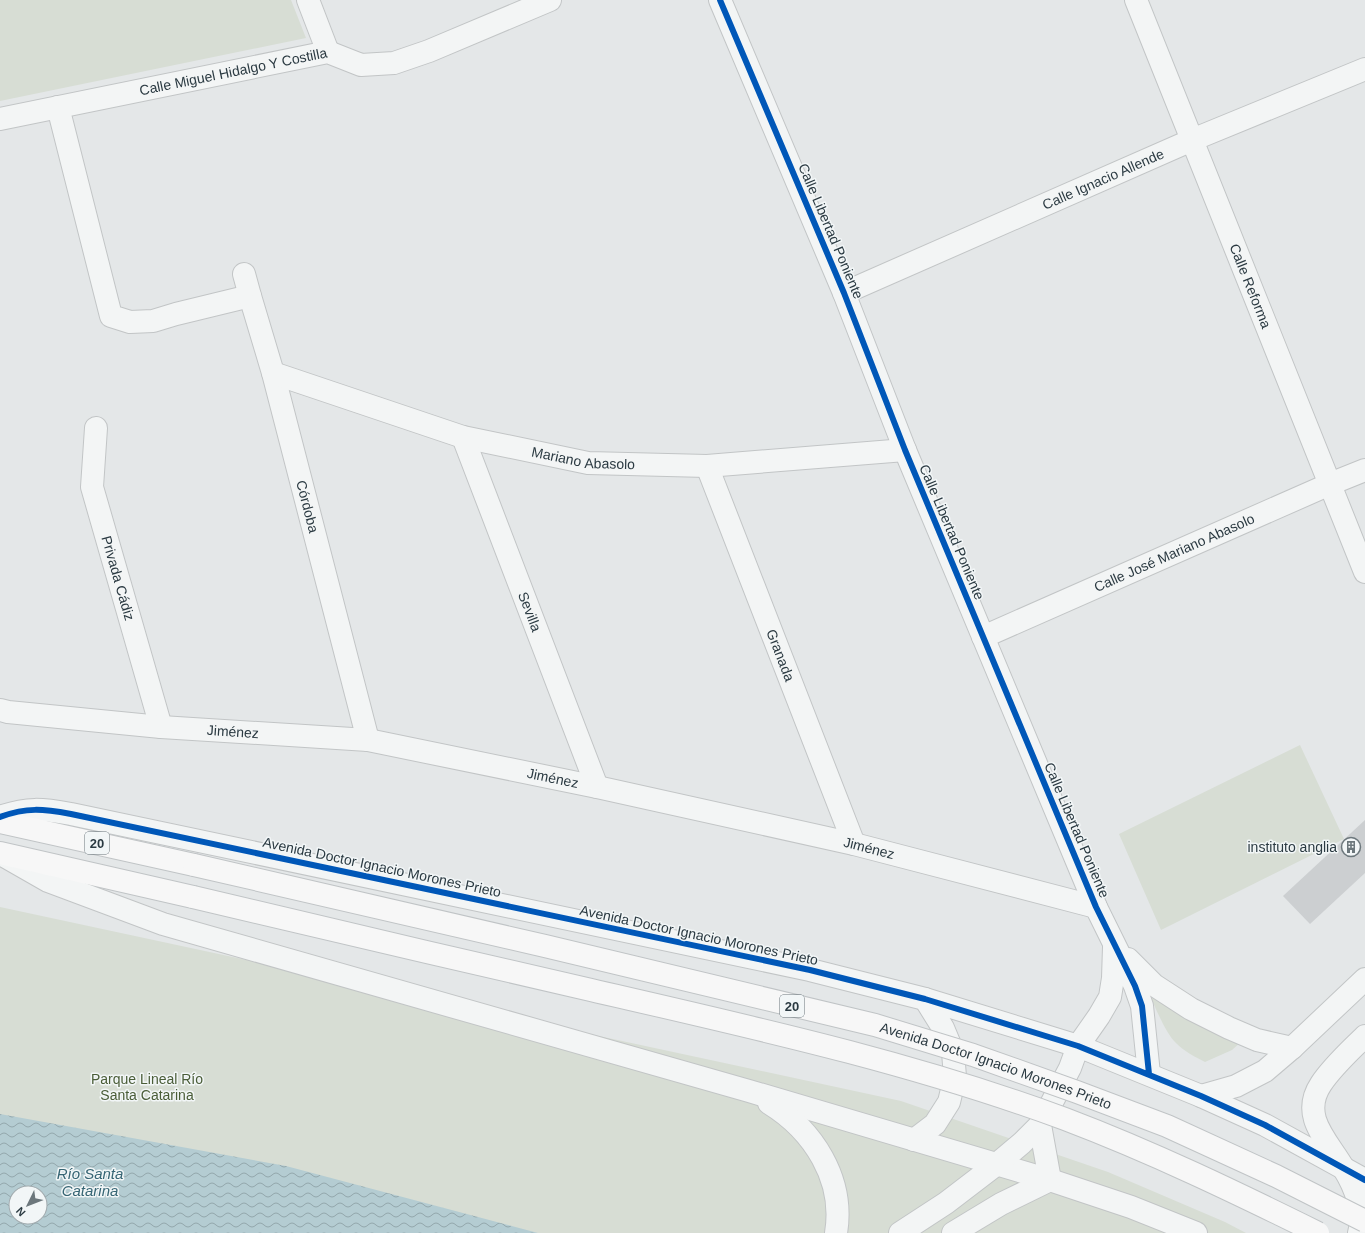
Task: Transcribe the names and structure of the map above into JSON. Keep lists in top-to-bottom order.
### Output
{
  "streets": {
    "main road": ["20", "Avenida Doctor Ignacio Morones Prieto"],
    "street": [
      "Calle Miguel Hidalgo Y Costilla",
      "Calle Ignacio Allende",
      "Calle Libertad Poniente",
      "Calle Reforma",
      "Mariano Abasolo",
      "Córdoba",
      "Calle José Mariano Abasolo",
      "Privada Cádiz",
      "Sevilla",
      "Granada",
      "Jiménez"
    ]
  },
  "crossings": [
    ["Calle Ignacio Allende", "Calle Libertad Poniente"],
    ["Calle Ignacio Allende", "Calle Reforma"],
    ["Calle Libertad Poniente", "Mariano Abasolo"],
    ["Calle Libertad Poniente", "Calle José Mariano Abasolo"],
    ["Calle Libertad Poniente", "Jiménez"],
    ["Calle Libertad Poniente", "20"],
    ["Calle Libertad Poniente", "Avenida Doctor Ignacio Morones Prieto"],
    ["Calle Reforma", "Calle José Mariano Abasolo"],
    ["Mariano Abasolo", "Córdoba"],
    ["Mariano Abasolo", "Sevilla"],
    ["Mariano Abasolo", "Granada"],
    ["Córdoba", "Jiménez"],
    ["Privada Cádiz", "Jiménez"],
    ["Sevilla", "Jiménez"],
    ["Granada", "Jiménez"],
    ["20", "Avenida Doctor Ignacio Morones Prieto"]
  ],
  "water": ["Río Santa Catarina"],
  "parks": ["Parque Lineal Río Santa Catarina"],
  "places": {
    "building": ["instituto anglia"]
  },
  "north": "bottom left"
}
